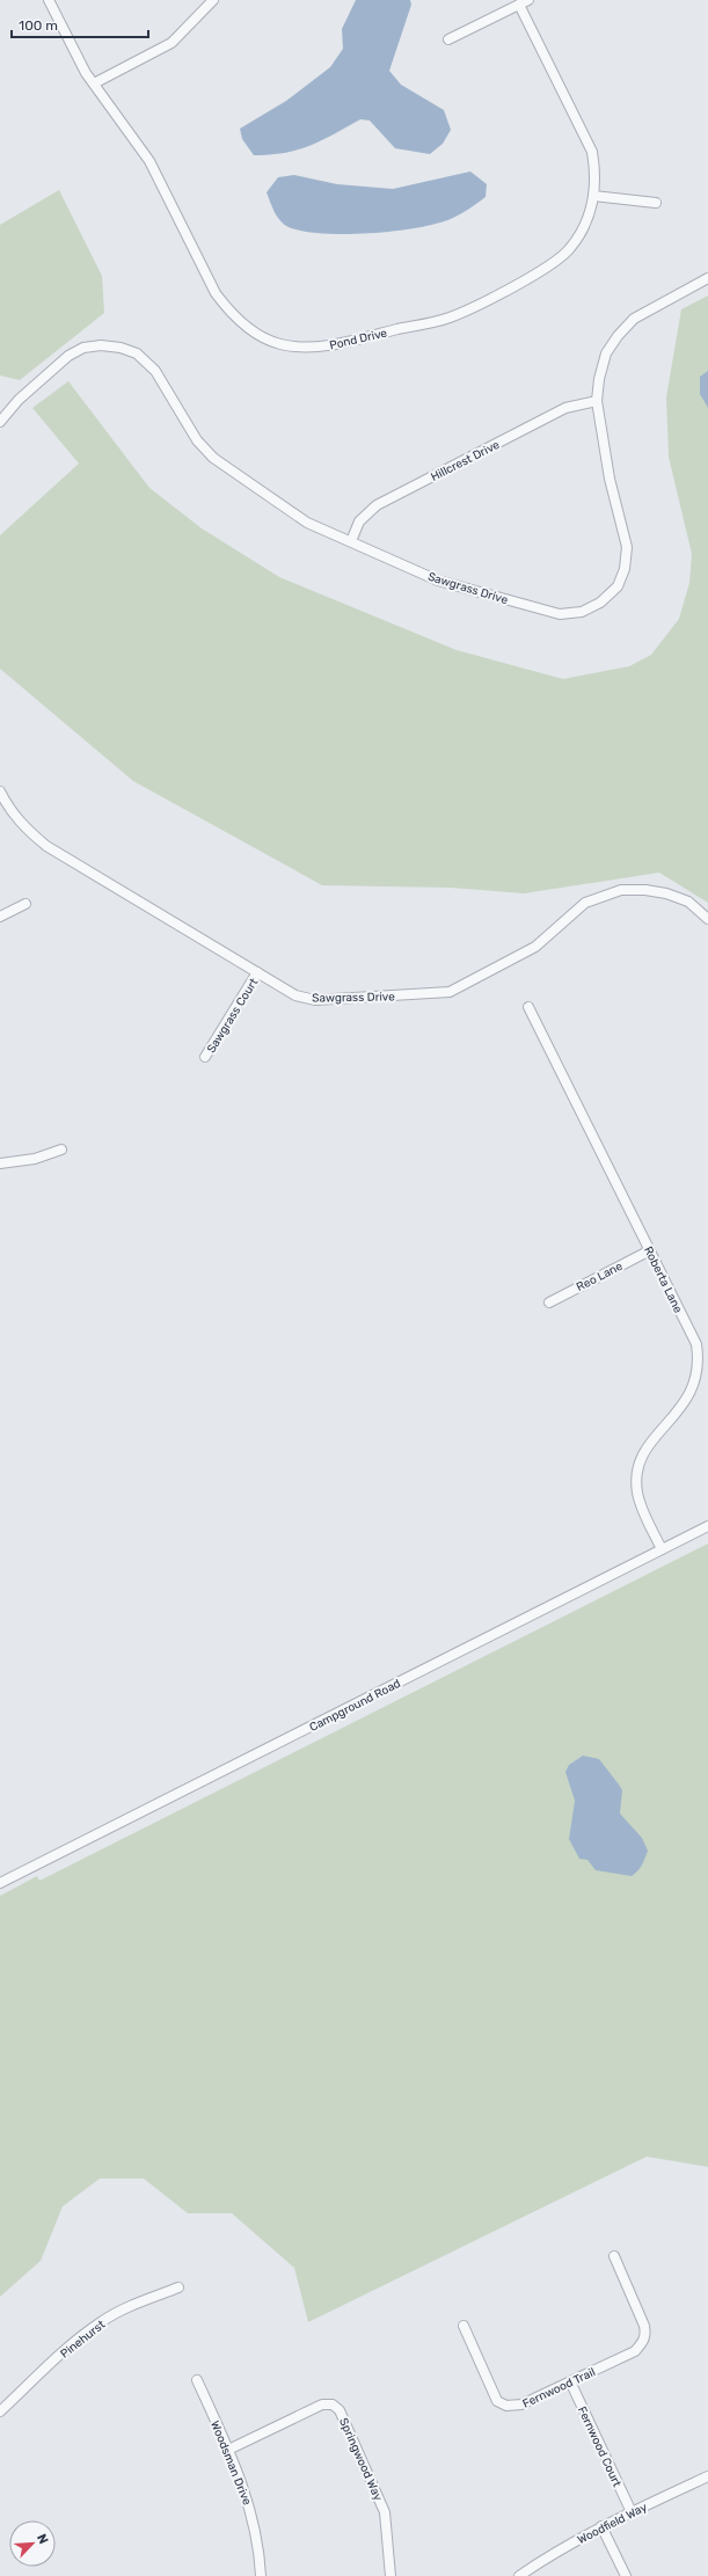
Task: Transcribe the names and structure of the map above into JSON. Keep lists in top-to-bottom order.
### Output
{
  "streets": {
    "street": [
      "Pond Drive",
      "Hillcrest Drive",
      "Sawgrass Drive",
      "Sawgrass Court",
      "Reo Lane",
      "Roberta Lane",
      "Campground Road",
      "Pinehurst",
      "Fernwood Trail",
      "Fernwood Court",
      "Springwood Way",
      "Woodsman Drive",
      "Woodfield Way"
    ]
  },
  "crossings": [
    ["Hillcrest Drive", "Sawgrass Drive"],
    ["Sawgrass Drive", "Sawgrass Court"],
    ["Reo Lane", "Roberta Lane"],
    ["Roberta Lane", "Campground Road"],
    ["Fernwood Trail", "Fernwood Court"],
    ["Fernwood Court", "Woodfield Way"],
    ["Springwood Way", "Woodsman Drive"]
  ],
  "scale_bar": "100 m",
  "north": "top right"
}
